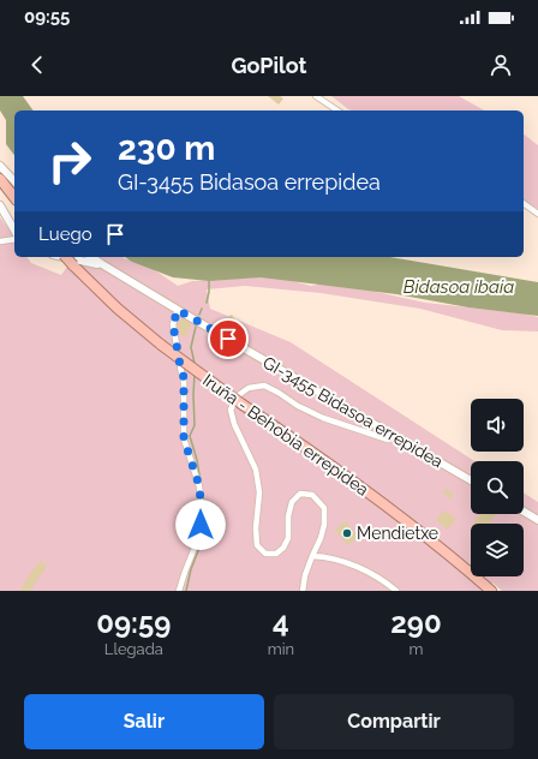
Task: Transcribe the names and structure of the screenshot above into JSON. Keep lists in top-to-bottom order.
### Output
{
  "streets": {
    "highway": ["Iruña - Behobia errepidea"],
    "street": ["GI-3455 Bidasoa errepidea"]
  },
  "water": ["Bidasoa ibaia"],
  "places": ["Mendietxe"],
  "page": {
    "status": "09:55",
    "header": "GoPilot",
    "turn": ["230 m", "GI-3455 Bidasoa errepidea"],
    "then": "Luego",
    "eta": [
      "09:59",
      "Llegada",
      "4",
      "min",
      "290",
      "m"
    ],
    "buttons": ["Salir", "Compartir"]
  }
}
